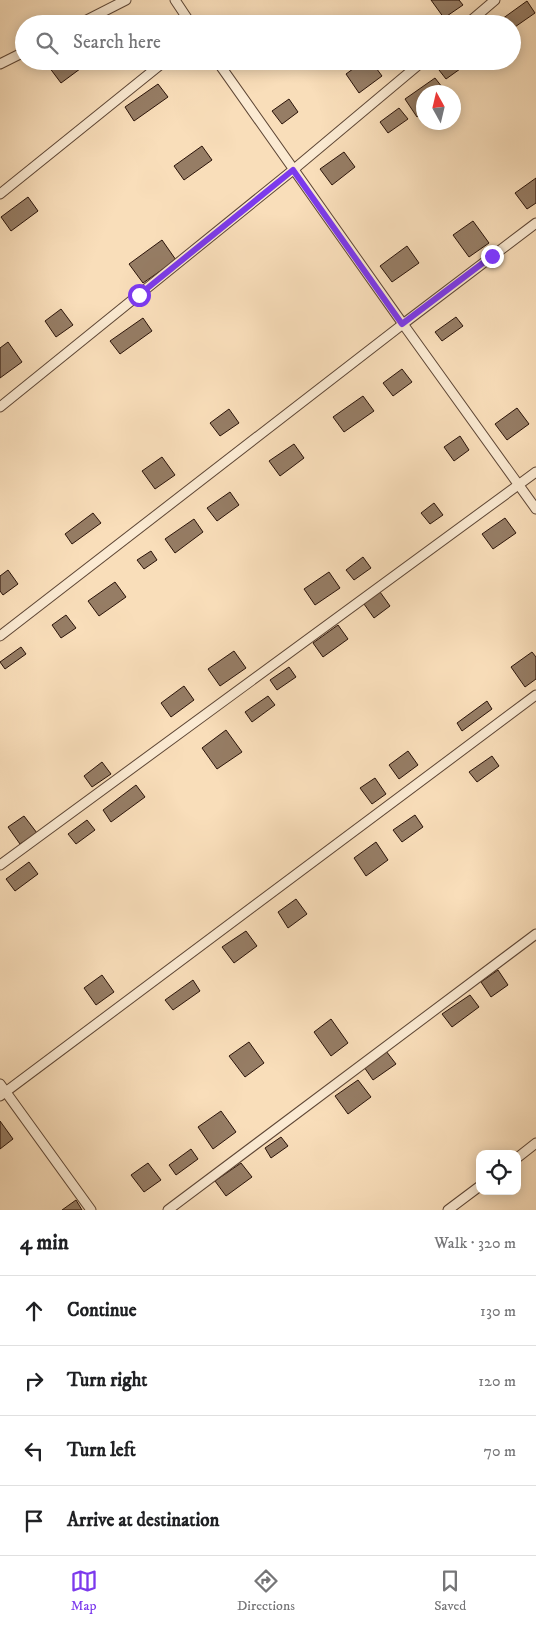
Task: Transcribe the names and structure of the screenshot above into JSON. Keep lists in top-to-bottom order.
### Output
{
  "north": "top",
  "page": {
    "search": "Search here",
    "heading": ["4 min", "Walk · 320 m"],
    "list": [
      ["Continue", "130 m"],
      ["Turn right", "120 m"],
      ["Turn left", "70 m"],
      "Arrive at destination"
    ],
    "nav": ["Map", "Directions", "Saved"]
  }
}
